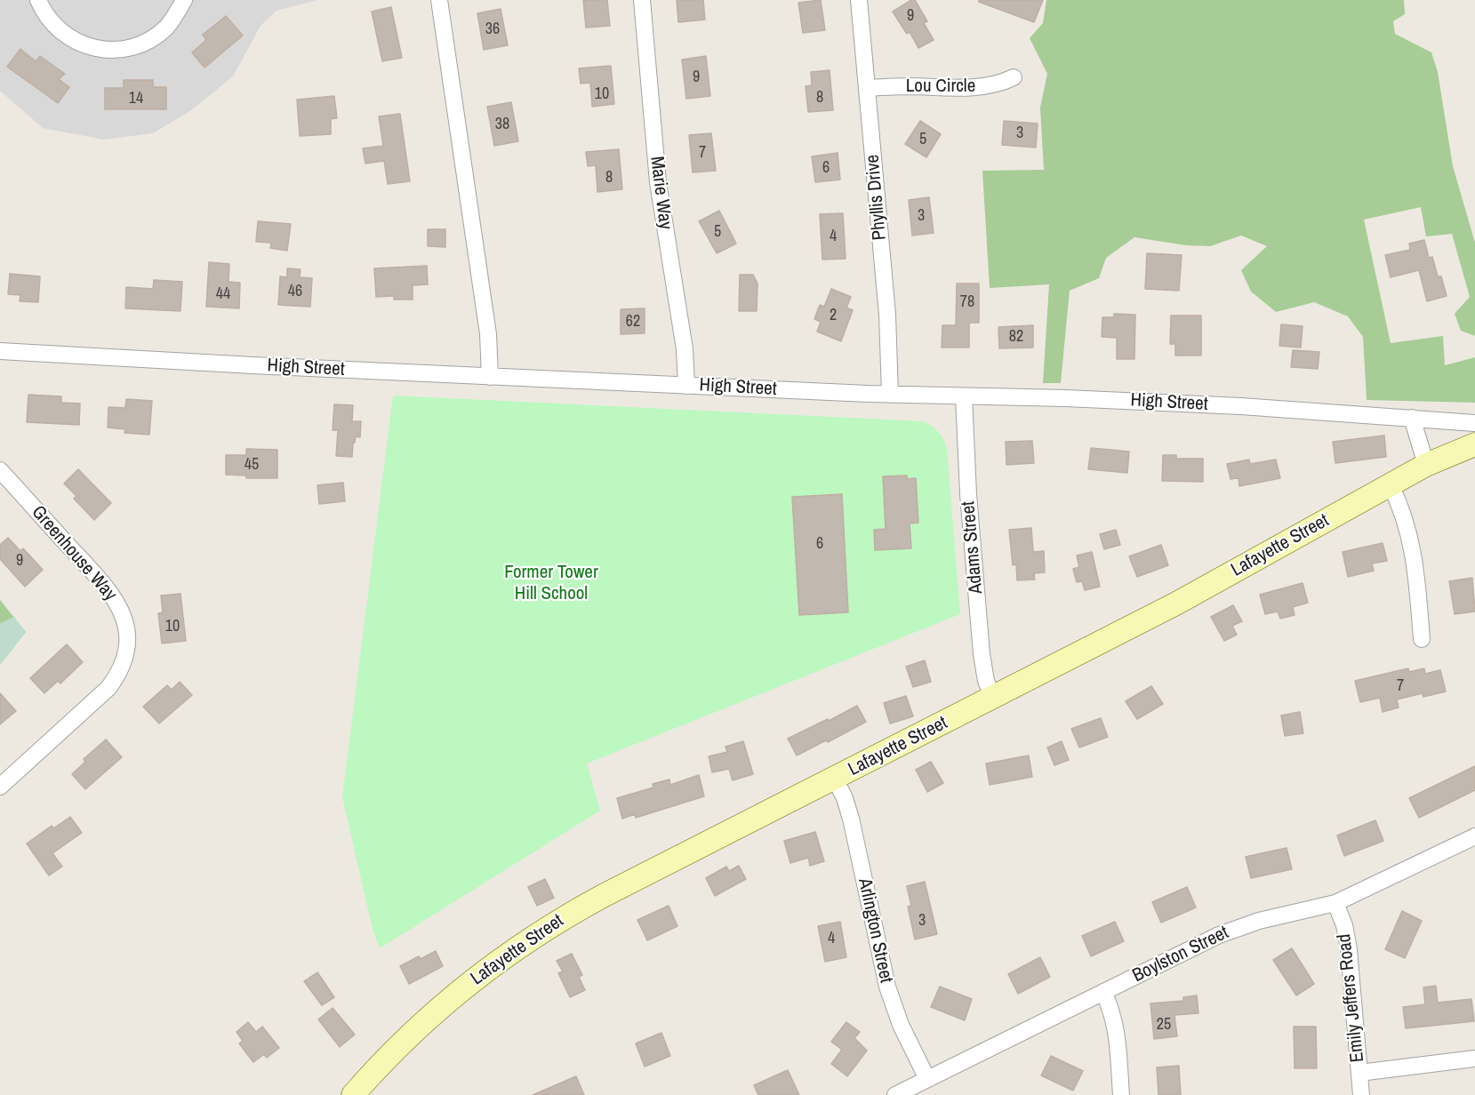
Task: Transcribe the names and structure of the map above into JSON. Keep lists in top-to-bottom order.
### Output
{
  "streets": {
    "main road": ["Lafayette Street"],
    "street": [
      "Lou Circle",
      "Marie Way",
      "Phyllis Drive",
      "High Street",
      "Adams Street",
      "Greenhouse Way",
      "Arlington Street",
      "Boylston Street",
      "Emily Jeffers Road"
    ]
  },
  "crossings": [
    ["Lou Circle", "Phyllis Drive"],
    ["Marie Way", "High Street"],
    ["Phyllis Drive", "High Street"],
    ["High Street", "Adams Street"],
    ["Lafayette Street", "Adams Street"],
    ["Lafayette Street", "Arlington Street"],
    ["Arlington Street", "Boylston Street"],
    ["Boylston Street", "Emily Jeffers Road"]
  ],
  "parks": ["Former Tower Hill School"],
  "house_numbers": [
    "9",
    "36",
    "9",
    "10",
    "8",
    "14",
    "38",
    "3",
    "5",
    "7",
    "6",
    "8",
    "3",
    "5",
    "4",
    "46",
    "44",
    "78",
    "2",
    "62",
    "82",
    "45",
    "6",
    "9",
    "10",
    "7",
    "3",
    "4",
    "25"
  ]
}
